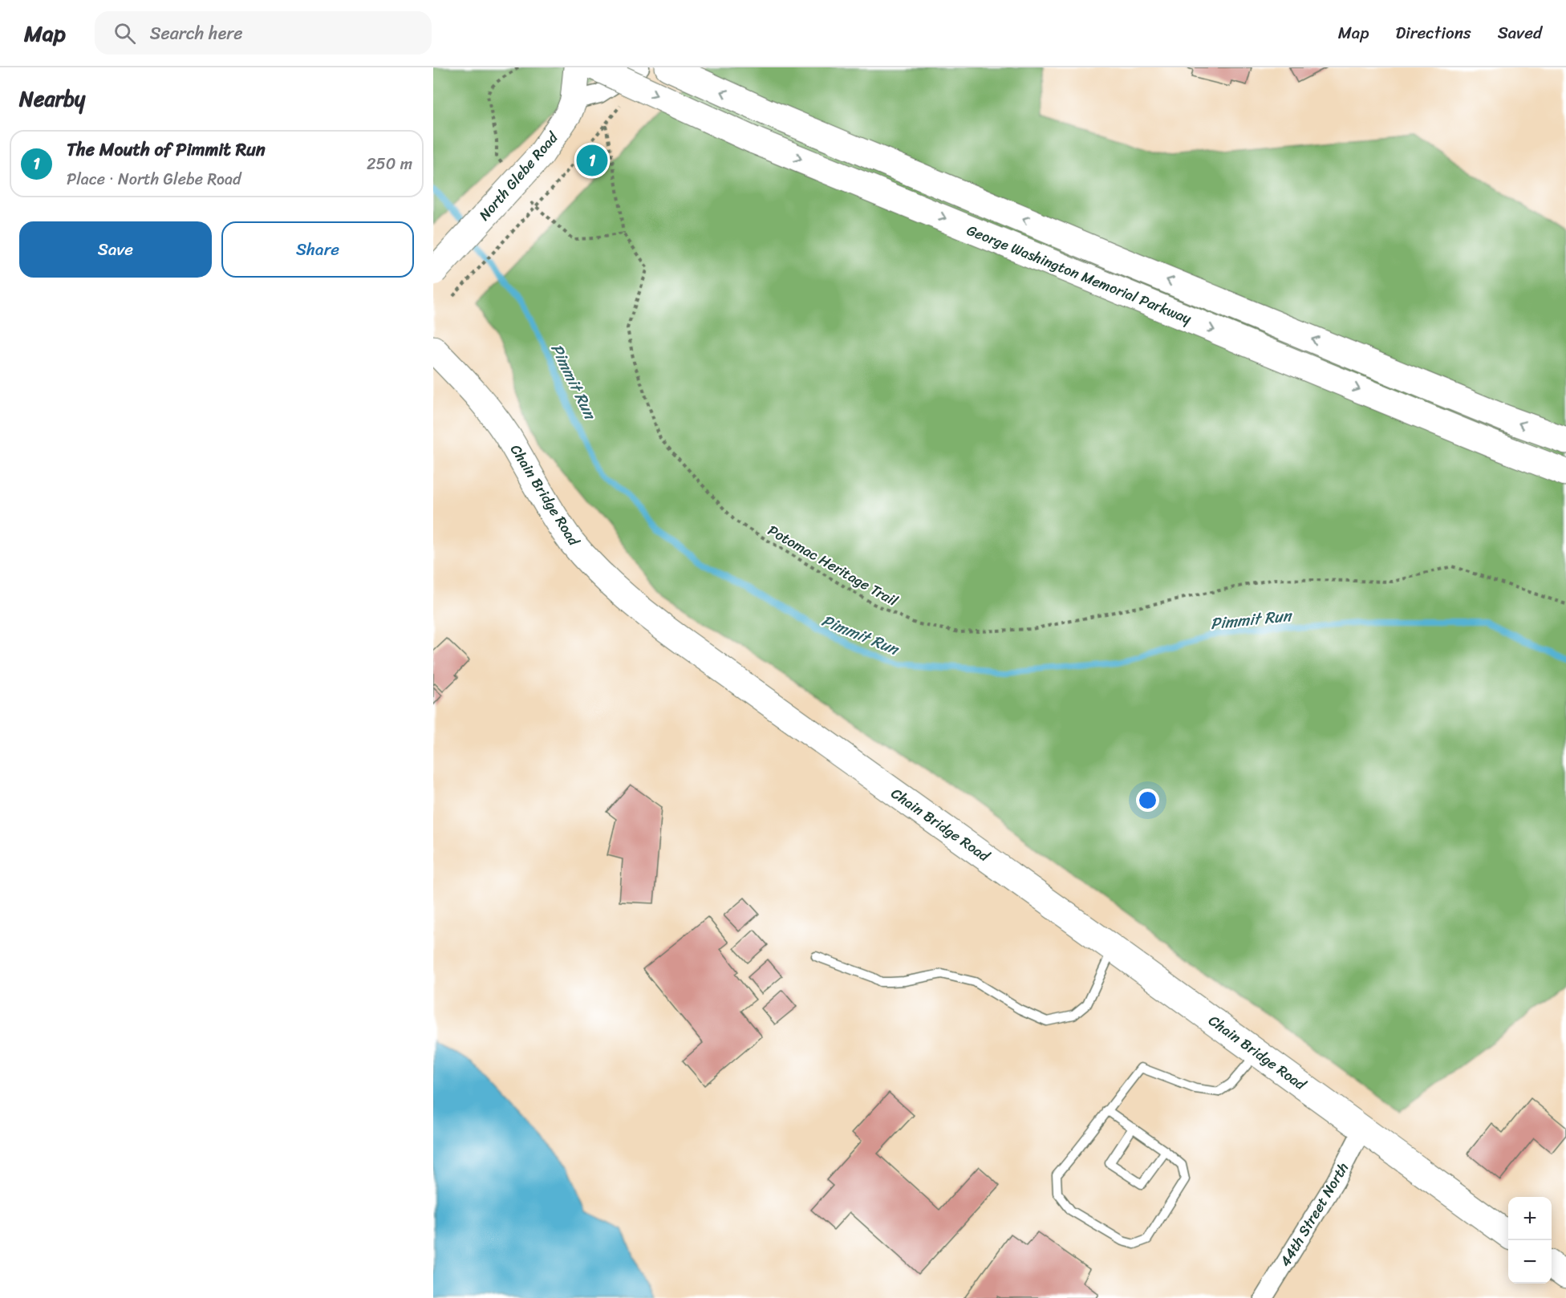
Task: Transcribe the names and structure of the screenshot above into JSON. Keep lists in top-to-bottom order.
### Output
{
  "streets": {
    "main road": ["North Glebe Road", "George Washington Memorial Parkway", "Chain Bridge Road"],
    "street": ["44th Street North"],
    "path": ["Potomac Heritage Trail"]
  },
  "crossings": [
    ["Chain Bridge Road", "44th Street North"]
  ],
  "water": ["Pimmit Run"],
  "page": {
    "header": "Map",
    "search": "Search here",
    "nav": ["Map", "Directions", "Saved"],
    "heading": "Nearby",
    "list": [
      {
        "mark": "1",
        "name": "The Mouth of Pimmit Run",
        "note": "Place · North Glebe Road",
        "value": "250 m"
      }
    ],
    "pins": "1",
    "buttons": ["Save", "Share"],
    "map_buttons": ["+", "−"]
  }
}
